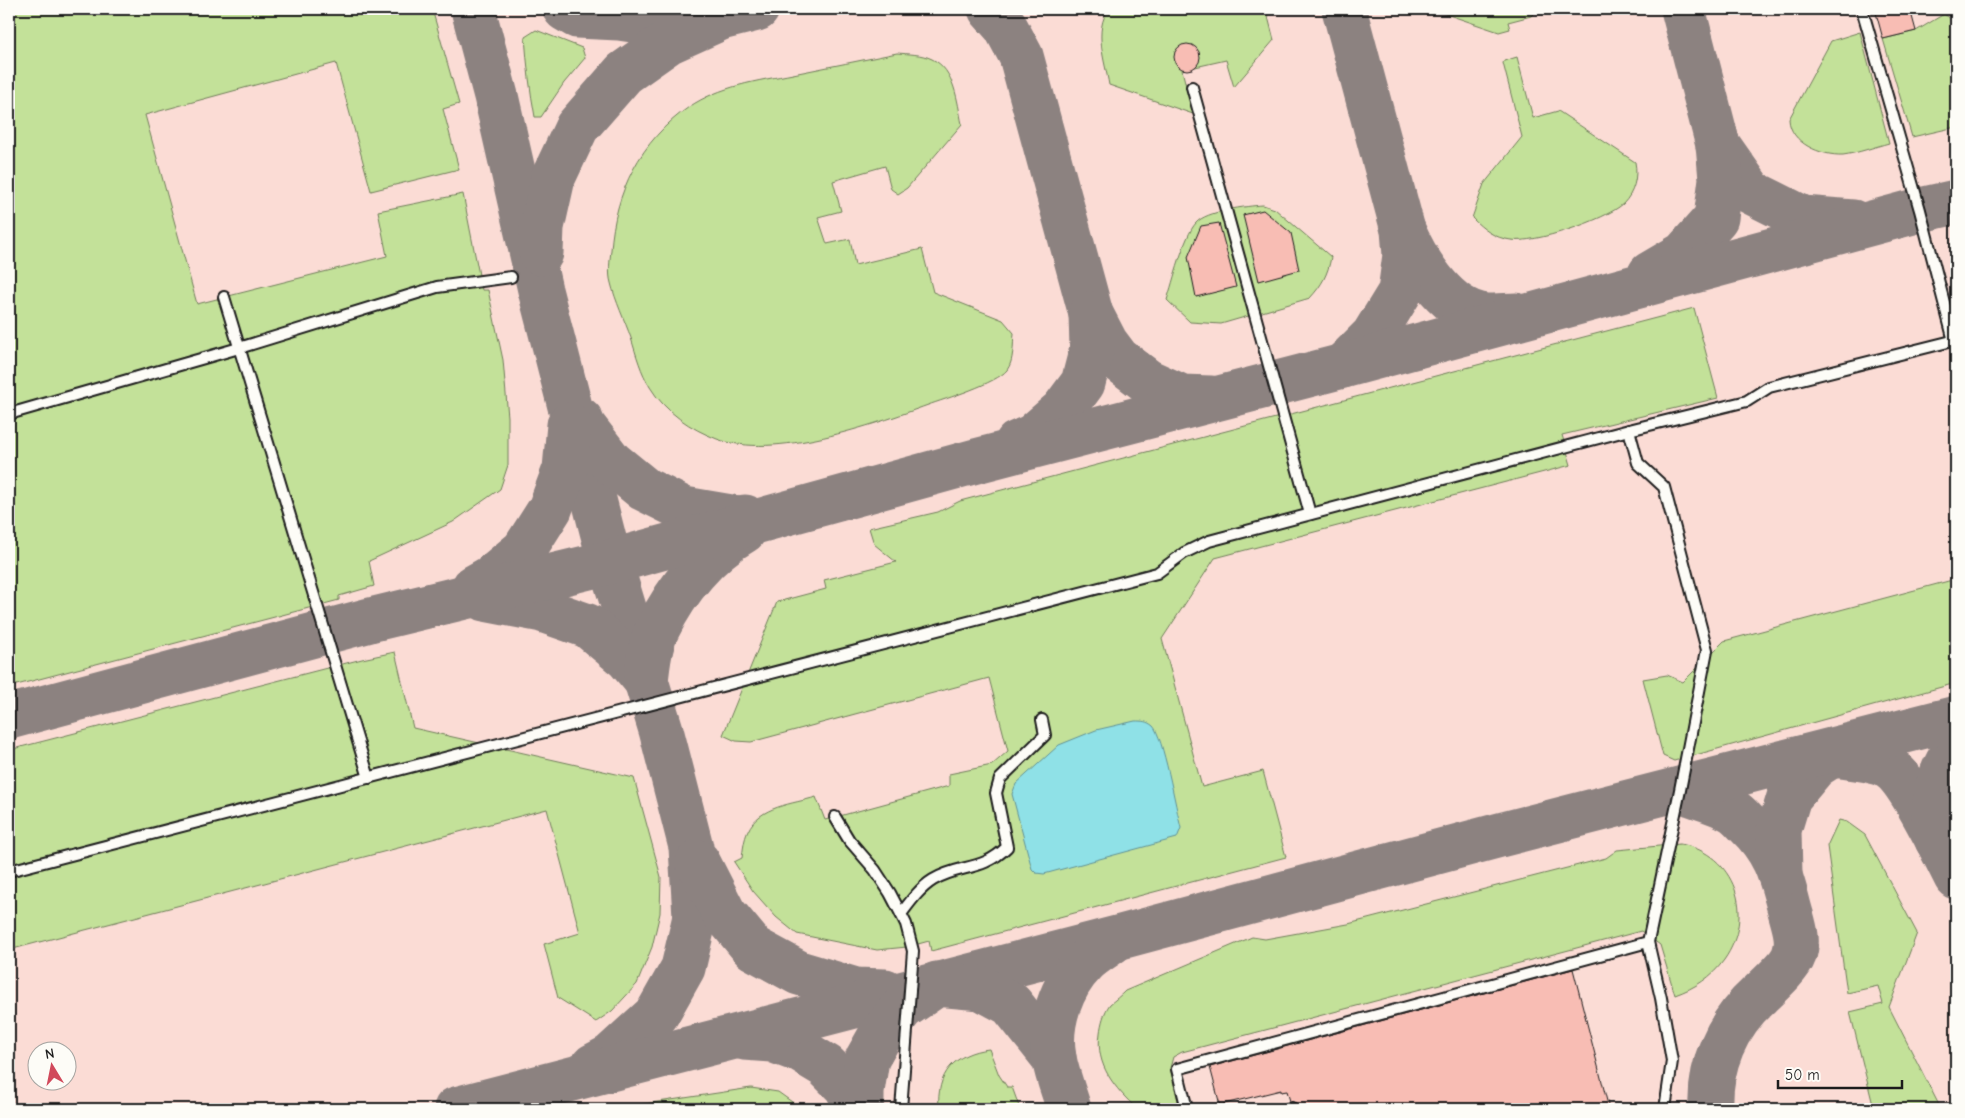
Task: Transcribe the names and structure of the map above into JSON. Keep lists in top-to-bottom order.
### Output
{
  "scale_bar": "50 m",
  "north": "top"
}
